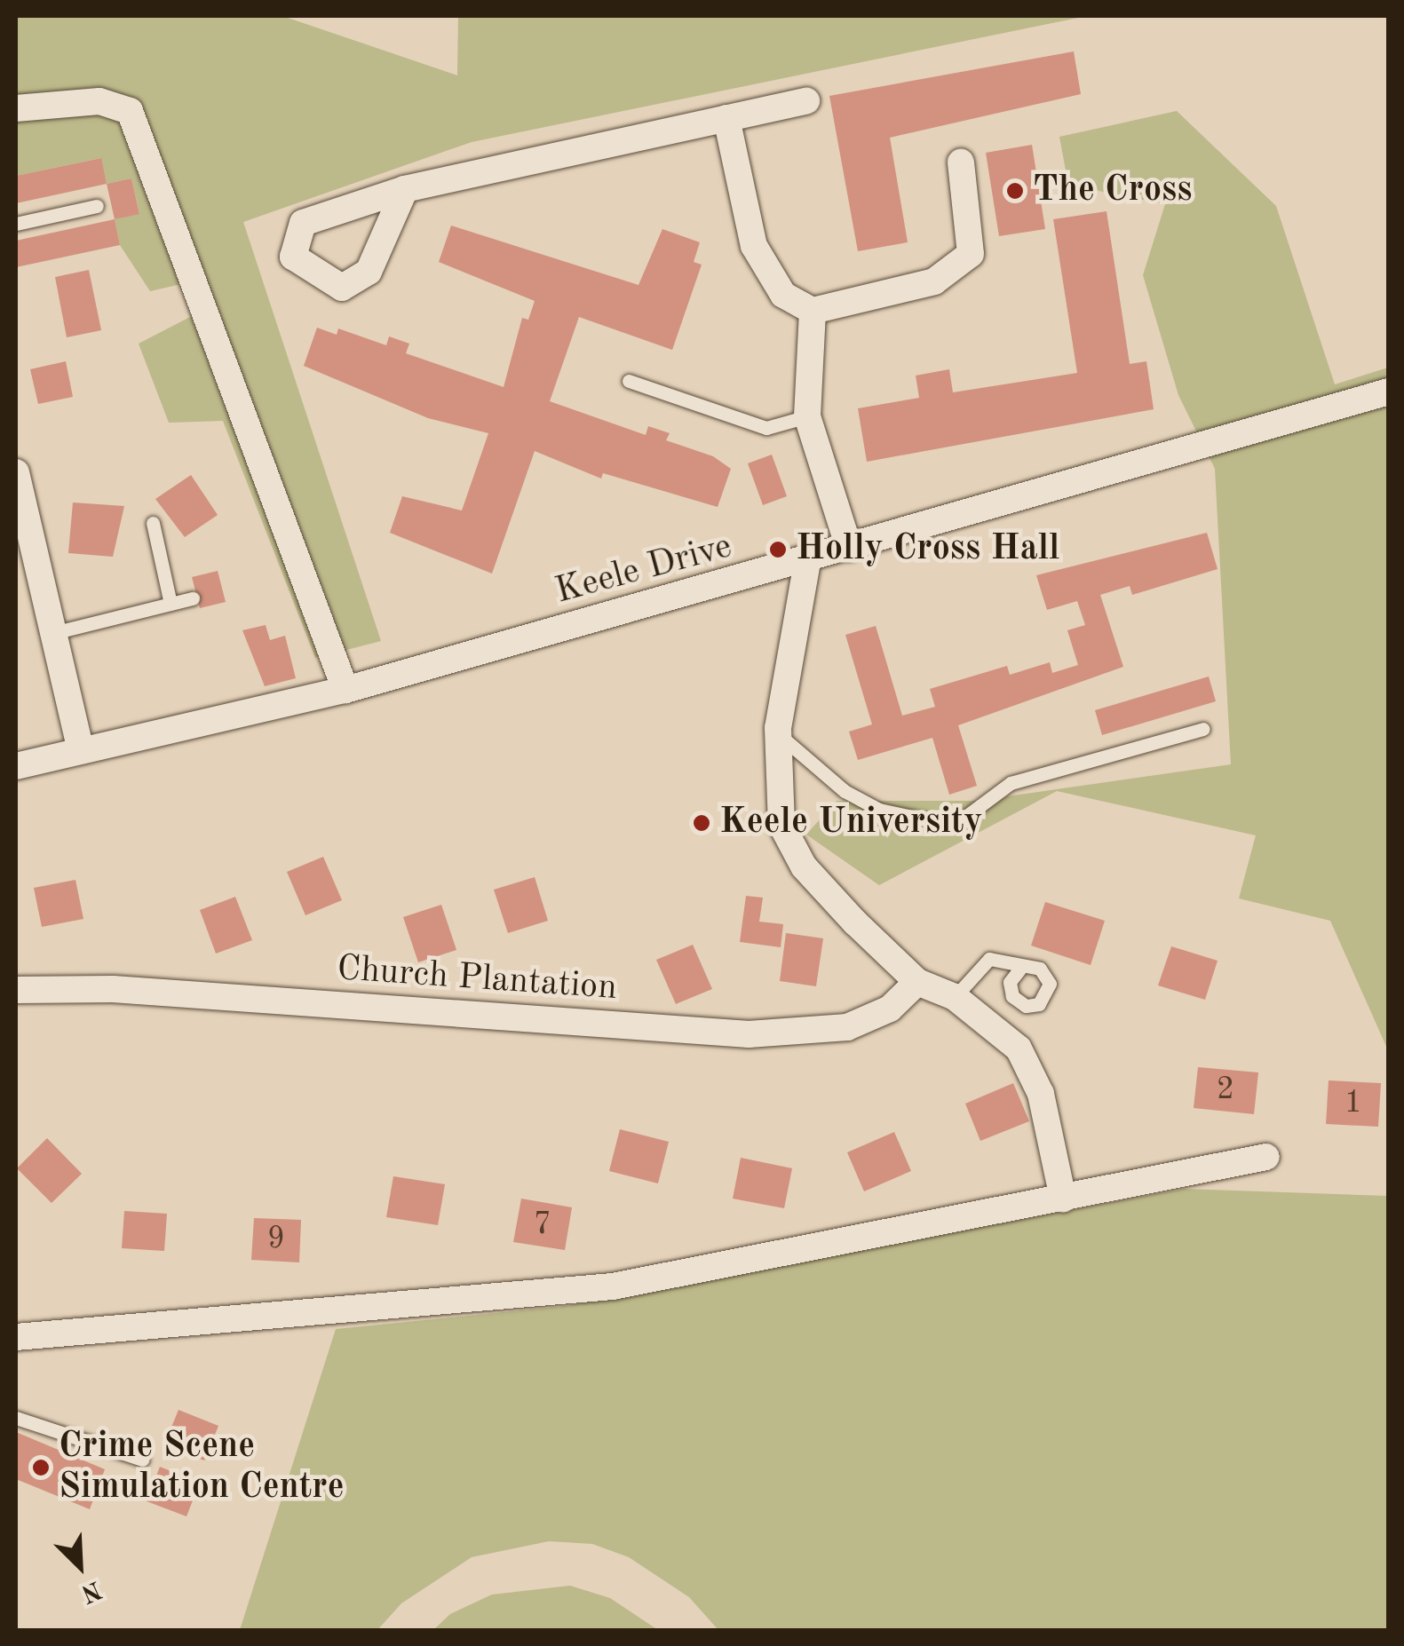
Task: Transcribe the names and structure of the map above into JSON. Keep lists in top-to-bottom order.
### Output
{
  "streets": {
    "street": ["Keele Drive", "Church Plantation"]
  },
  "places": [
    "The Cross",
    "Holly Cross Hall",
    "Keele University",
    "Crime Scene Simulation Centre"
  ],
  "house_numbers": [
    "2",
    "1",
    "7",
    "9"
  ],
  "north": "bottom right"
}
